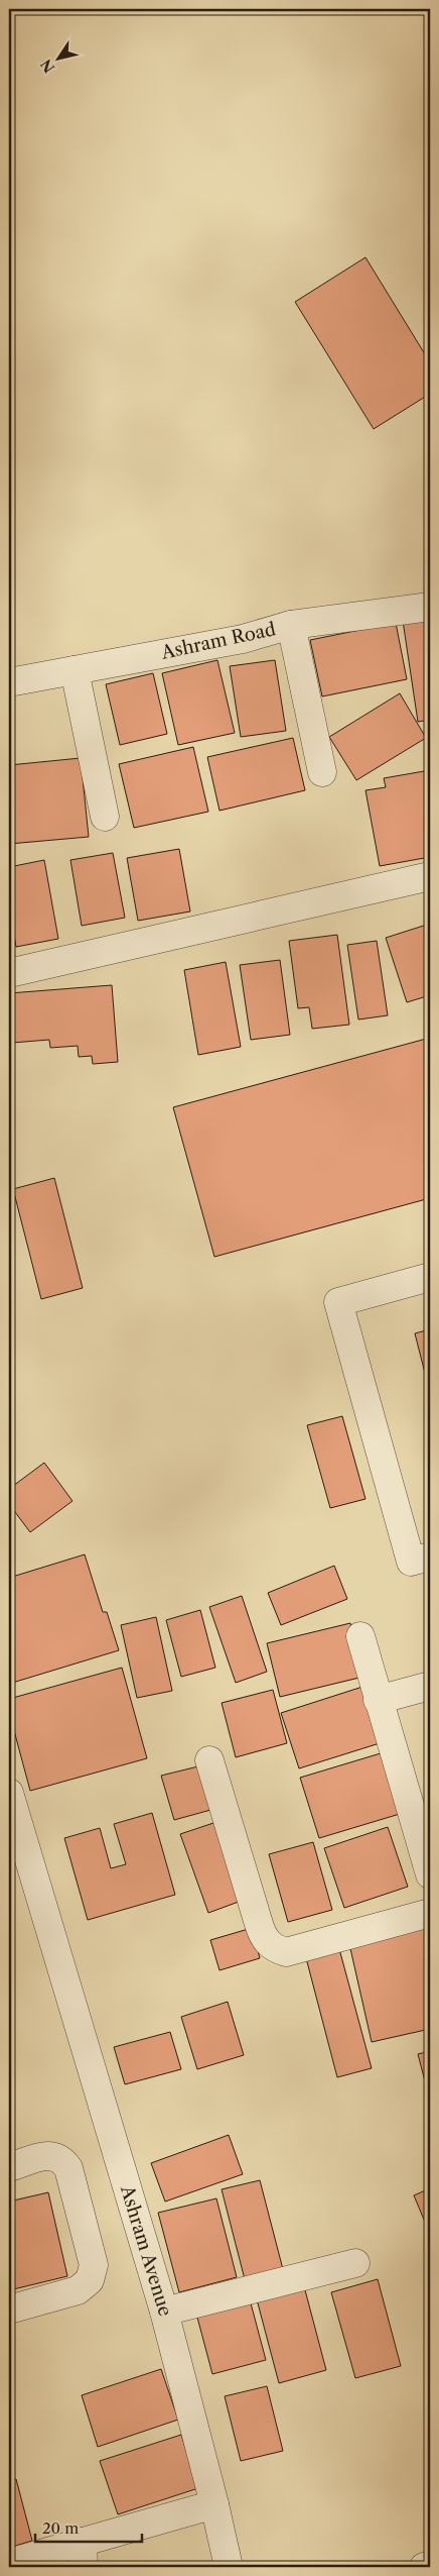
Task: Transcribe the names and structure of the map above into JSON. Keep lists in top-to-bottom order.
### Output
{
  "streets": {
    "street": ["Ashram Road", "Ashram Avenue"]
  },
  "scale_bar": "20 m",
  "north": "bottom left"
}
